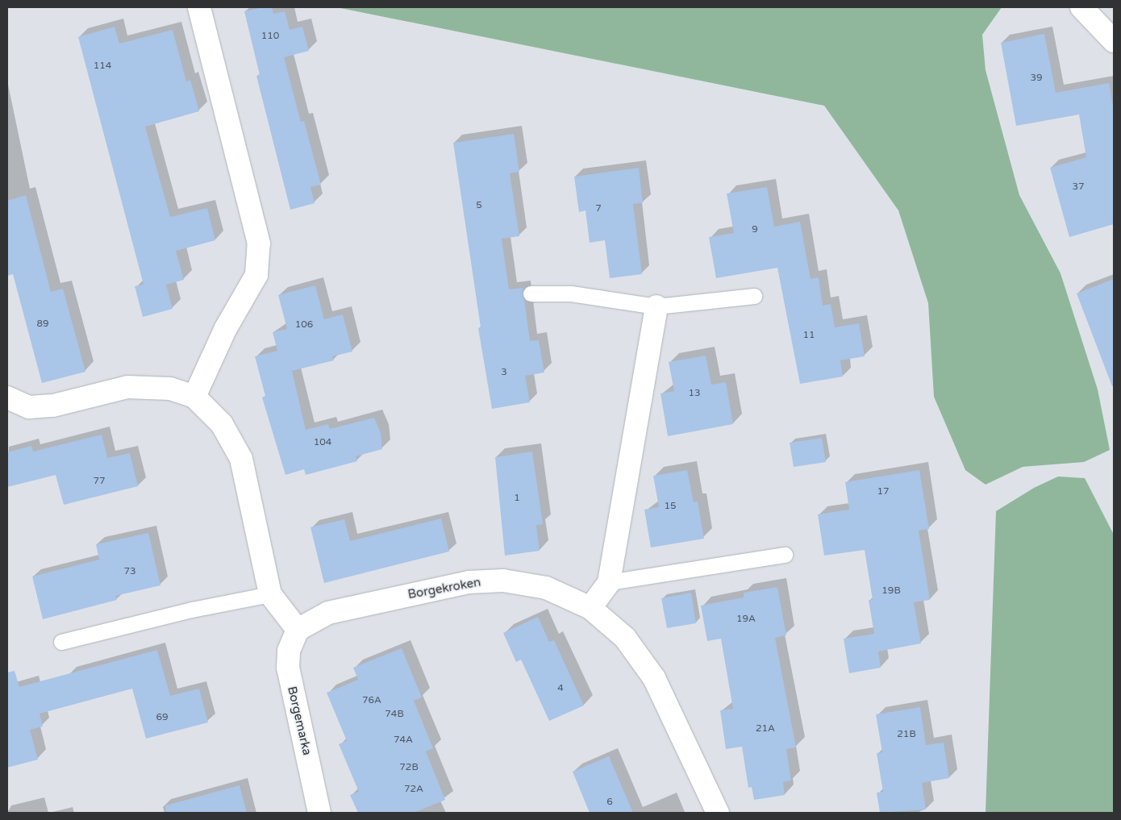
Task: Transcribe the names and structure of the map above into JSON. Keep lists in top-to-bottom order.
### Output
{
  "streets": {
    "street": ["Borgekroken", "Borgemarka"]
  },
  "crossings": [
    ["Borgekroken", "Borgemarka"]
  ],
  "house_numbers": [
    "110",
    "114",
    "39",
    "37",
    "5",
    "7",
    "9",
    "89",
    "106",
    "11",
    "3",
    "13",
    "104",
    "77",
    "17",
    "1",
    "15",
    "73",
    "19B",
    "19A",
    "4",
    "76A",
    "74B",
    "69",
    "21A",
    "21B",
    "74A",
    "72B",
    "72A",
    "6"
  ]
}
